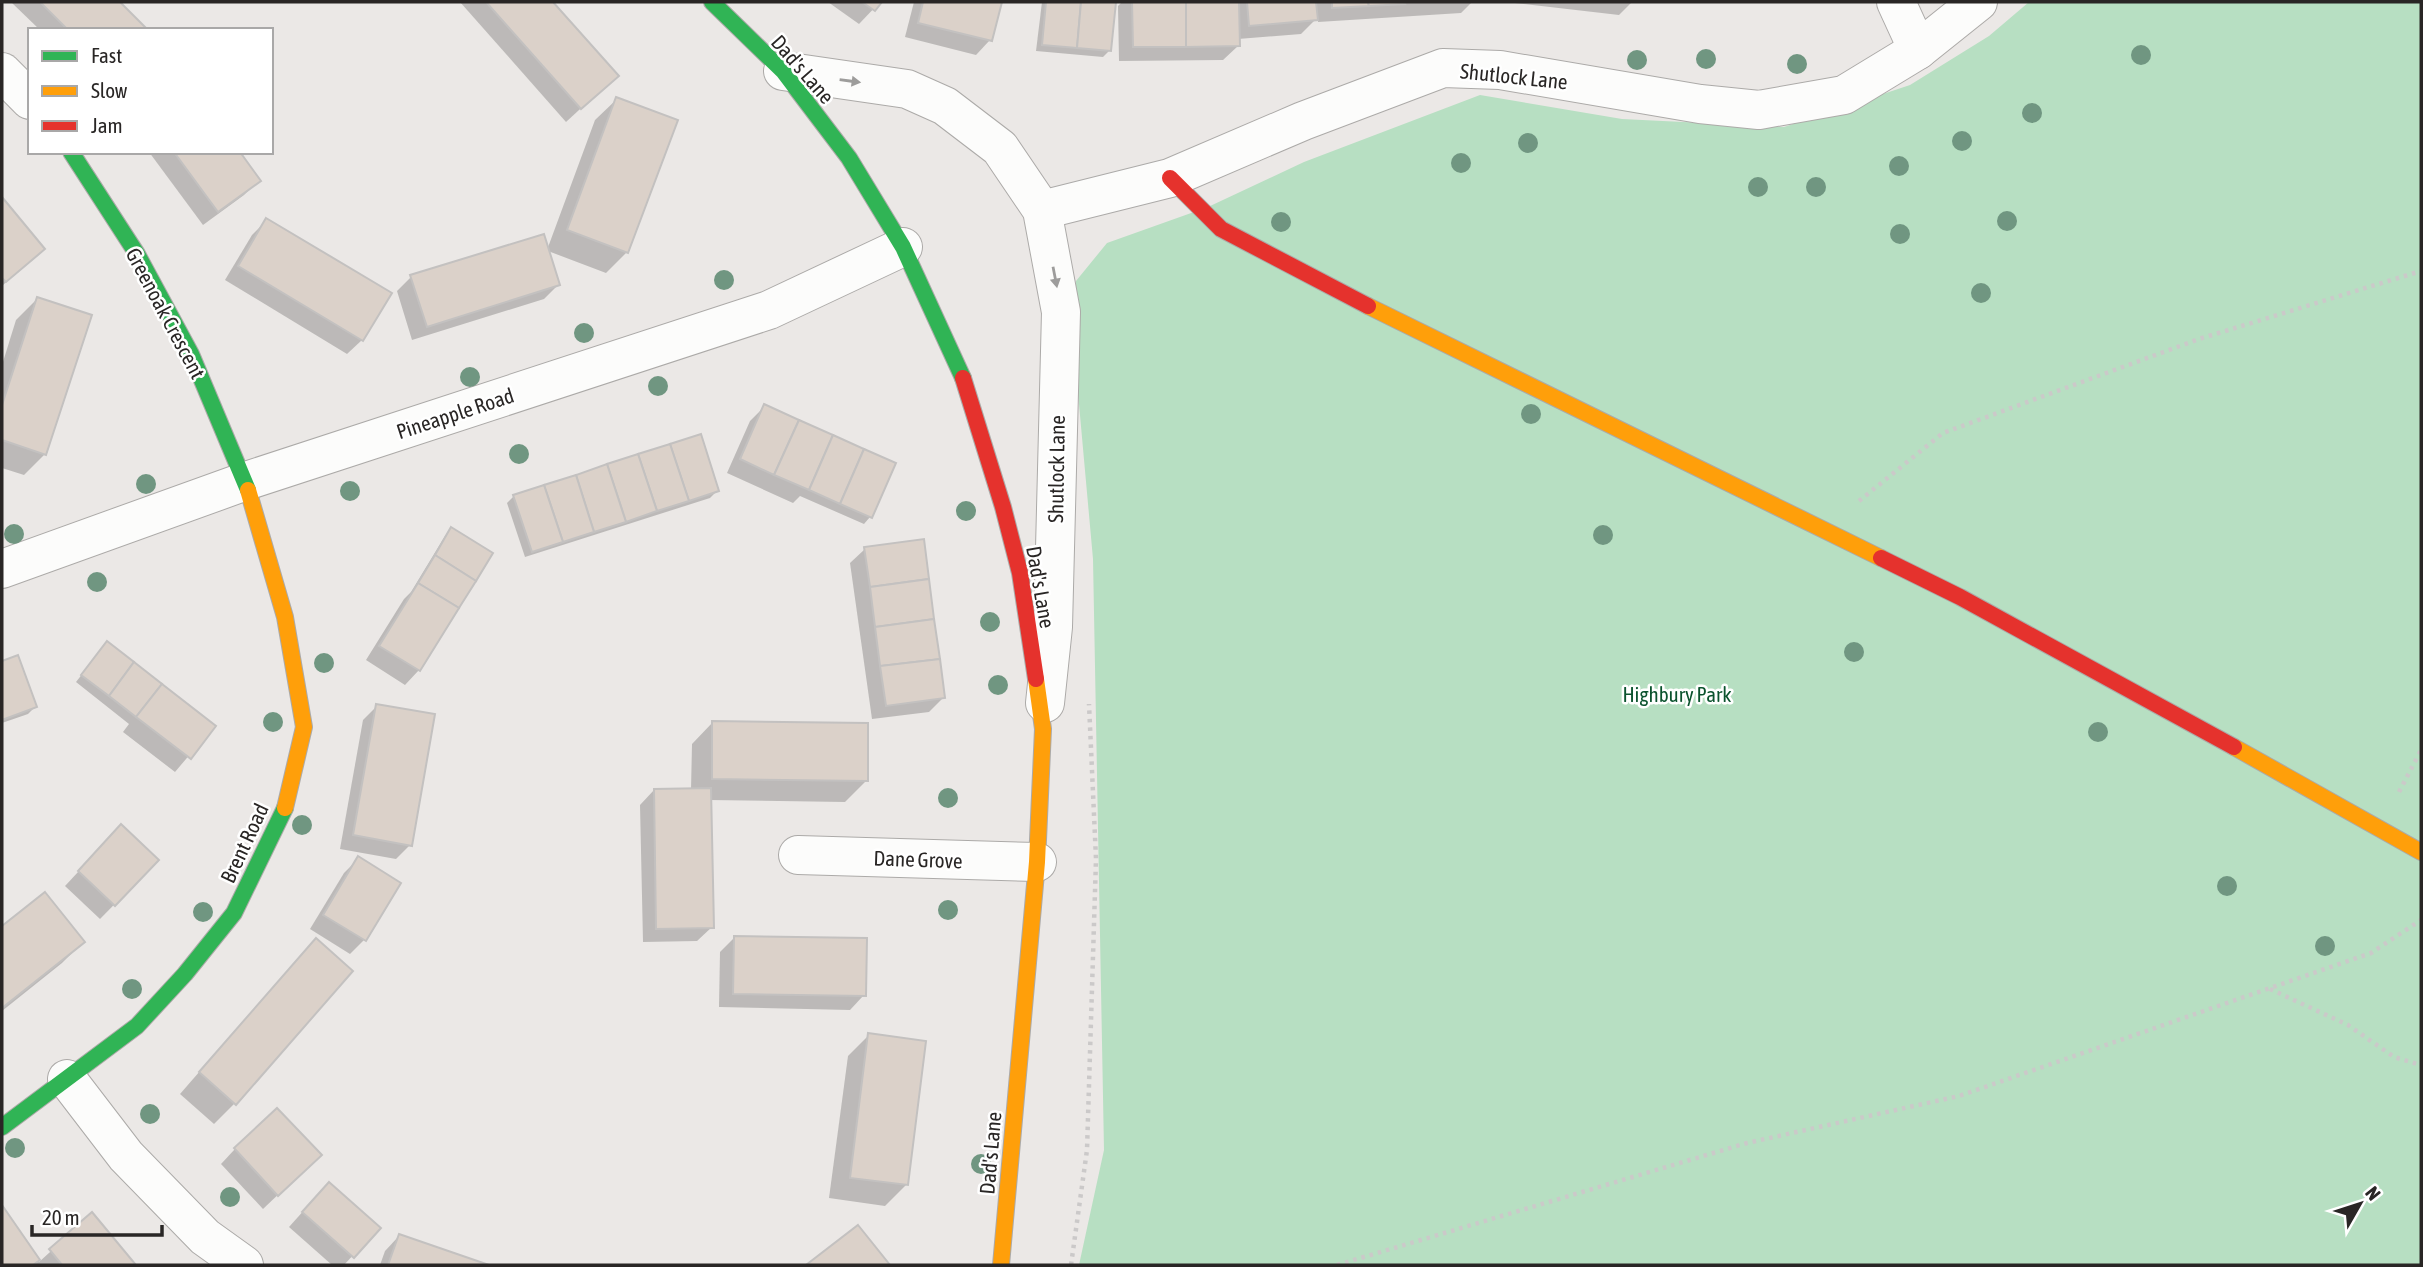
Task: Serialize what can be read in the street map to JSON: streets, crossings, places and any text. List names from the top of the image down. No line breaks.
{"streets":{"street":["Dad's Lane","Shutlock Lane","Greenoak Crescent","Pineapple Road","Brent Road","Dane Grove"]},"crossings":[["Dad's Lane","Shutlock Lane"],["Dad's Lane","Pineapple Road"],["Dad's Lane","Dane Grove"],["Greenoak Crescent","Pineapple Road"],["Greenoak Crescent","Brent Road"],["Pineapple Road","Brent Road"]],"one_way":["Shutlock Lane"],"parks":["Highbury Park"],"legend":["Fast","Slow","Jam"],"scale_bar":"20 m","north":"top right"}
